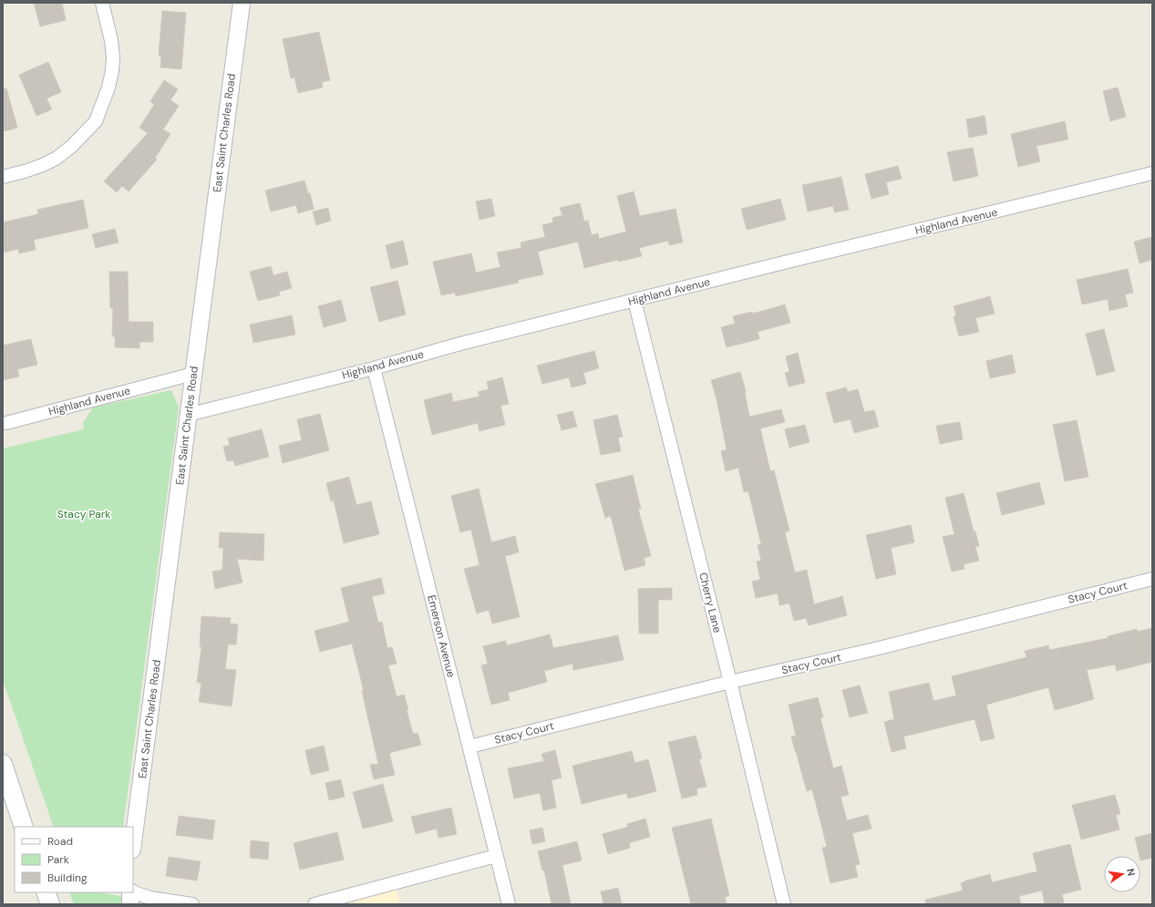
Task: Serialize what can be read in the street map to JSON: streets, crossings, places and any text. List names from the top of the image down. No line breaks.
{"streets":{"street":["East Saint Charles Road","Highland Avenue","Stacy Court","Cherry Lane","Emerson Avenue"]},"crossings":[["East Saint Charles Road","Highland Avenue"],["Highland Avenue","Cherry Lane"],["Highland Avenue","Emerson Avenue"],["Stacy Court","Cherry Lane"],["Stacy Court","Emerson Avenue"]],"parks":["Stacy Park"],"legend":["Road","Park","Building"],"north":"right"}
